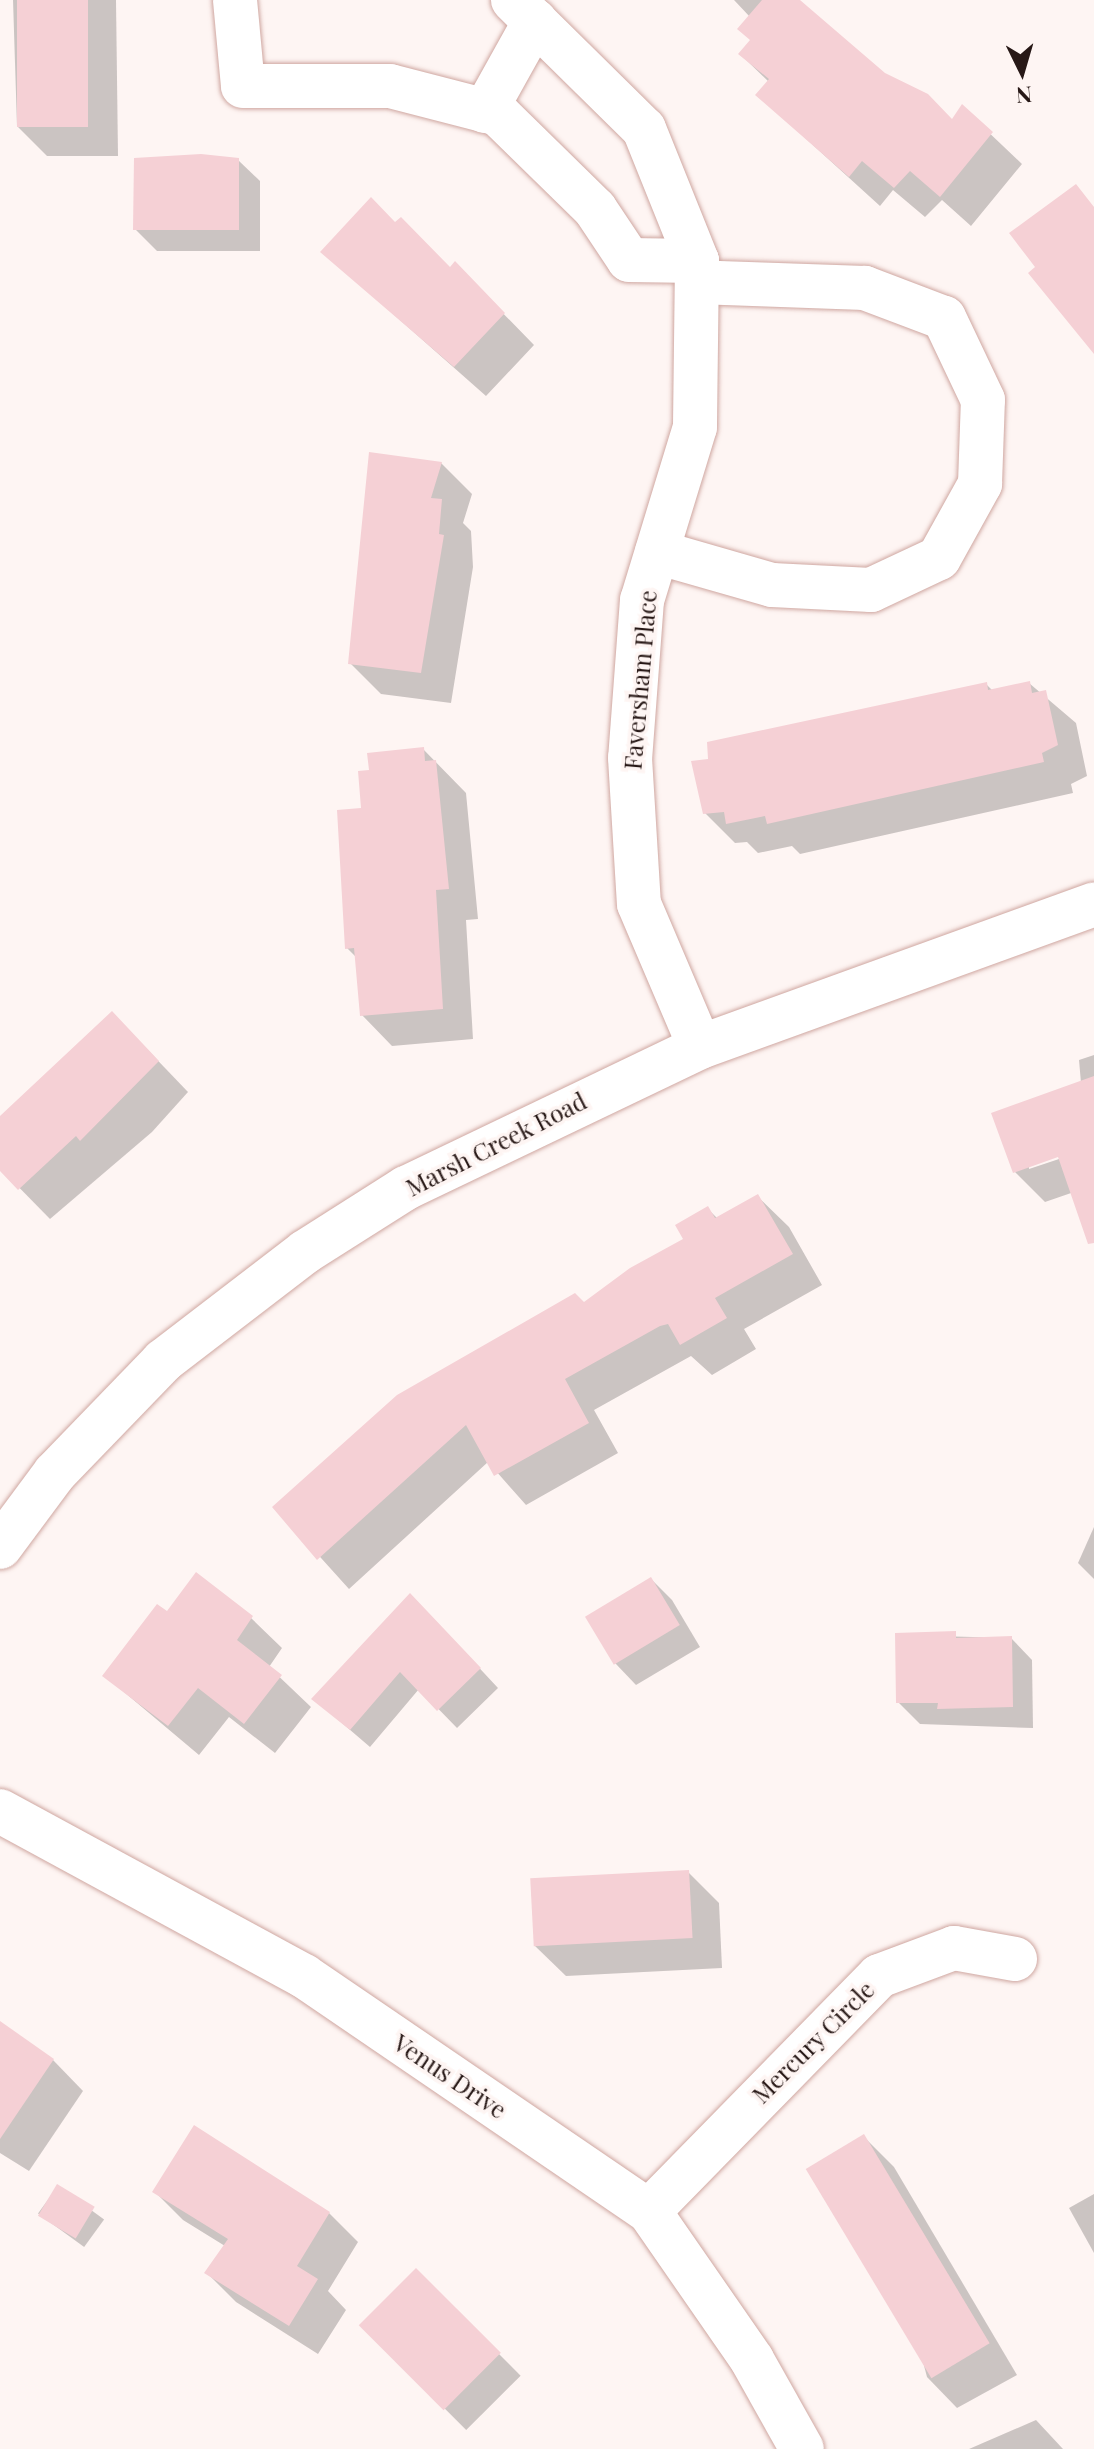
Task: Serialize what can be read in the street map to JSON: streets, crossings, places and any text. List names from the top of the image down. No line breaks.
{"streets":{"street":["Faversham Place","Marsh Creek Road","Mercury Circle","Venus Drive"]},"crossings":[["Faversham Place","Marsh Creek Road"],["Mercury Circle","Venus Drive"]],"north":"bottom"}
